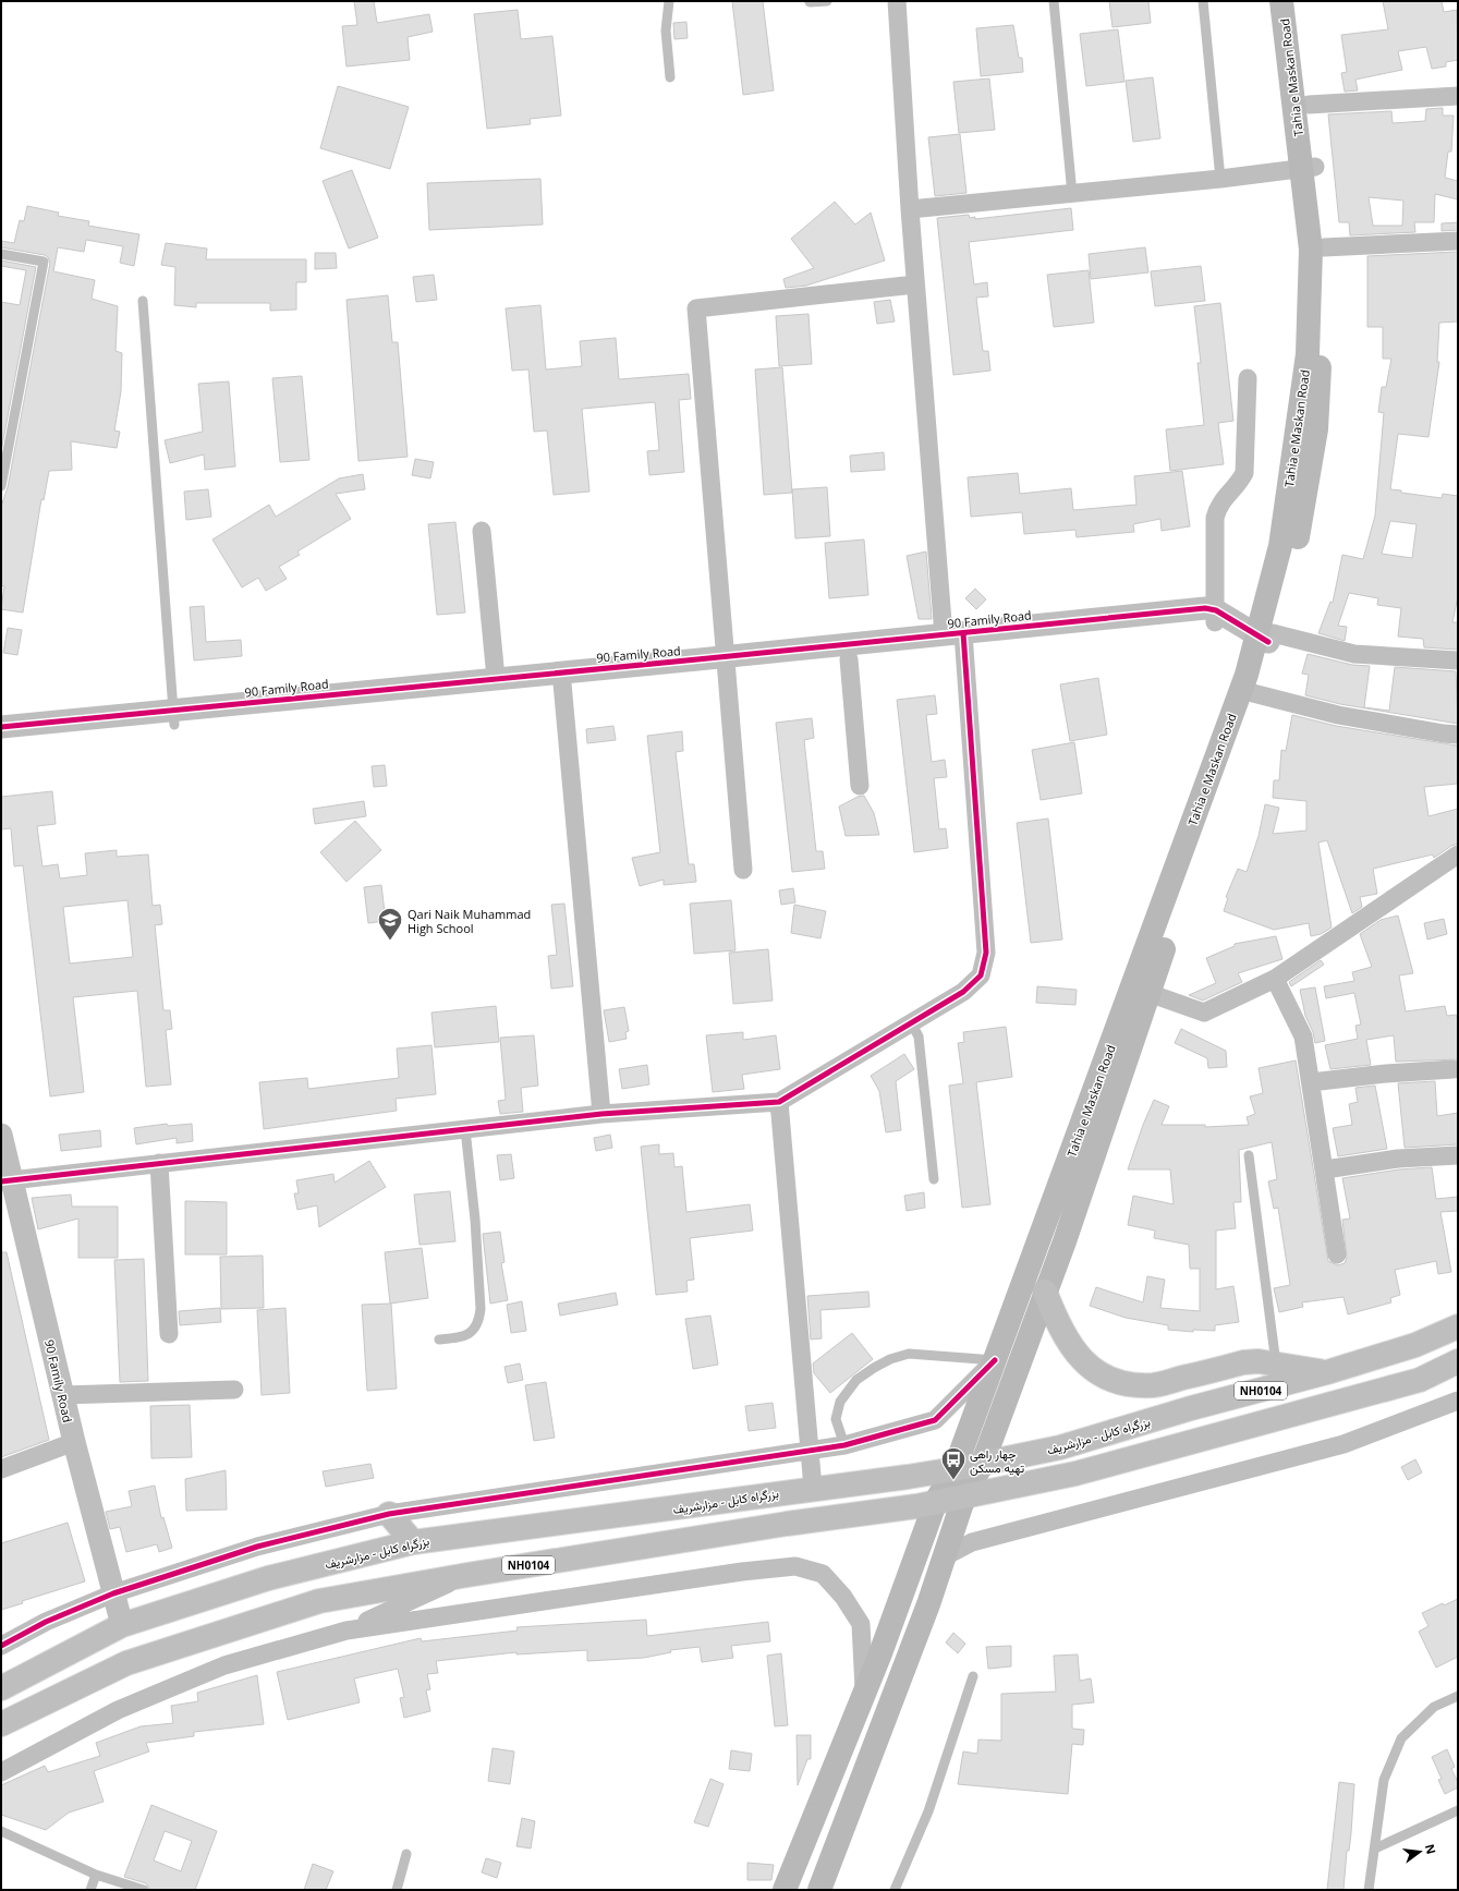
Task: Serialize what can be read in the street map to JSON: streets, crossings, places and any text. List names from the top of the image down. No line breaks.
{"streets":{"highway":["NH0104","بزرگراه کابل - مزارشریف"],"main road":["Tahia e Maskan Road"],"street":["90 Family Road"]},"crossings":[["Tahia e Maskan Road","90 Family Road"],["Tahia e Maskan Road","NH0104"],["Tahia e Maskan Road","بزرگراه کابل - مزارشریف"],["90 Family Road","بزرگراه کابل - مزارشریف"]],"places":{"school or university":["Qari Naik Muhammad High School"],"bus stop":["چهار راهی تهیه مسکن"]},"north":"right"}
